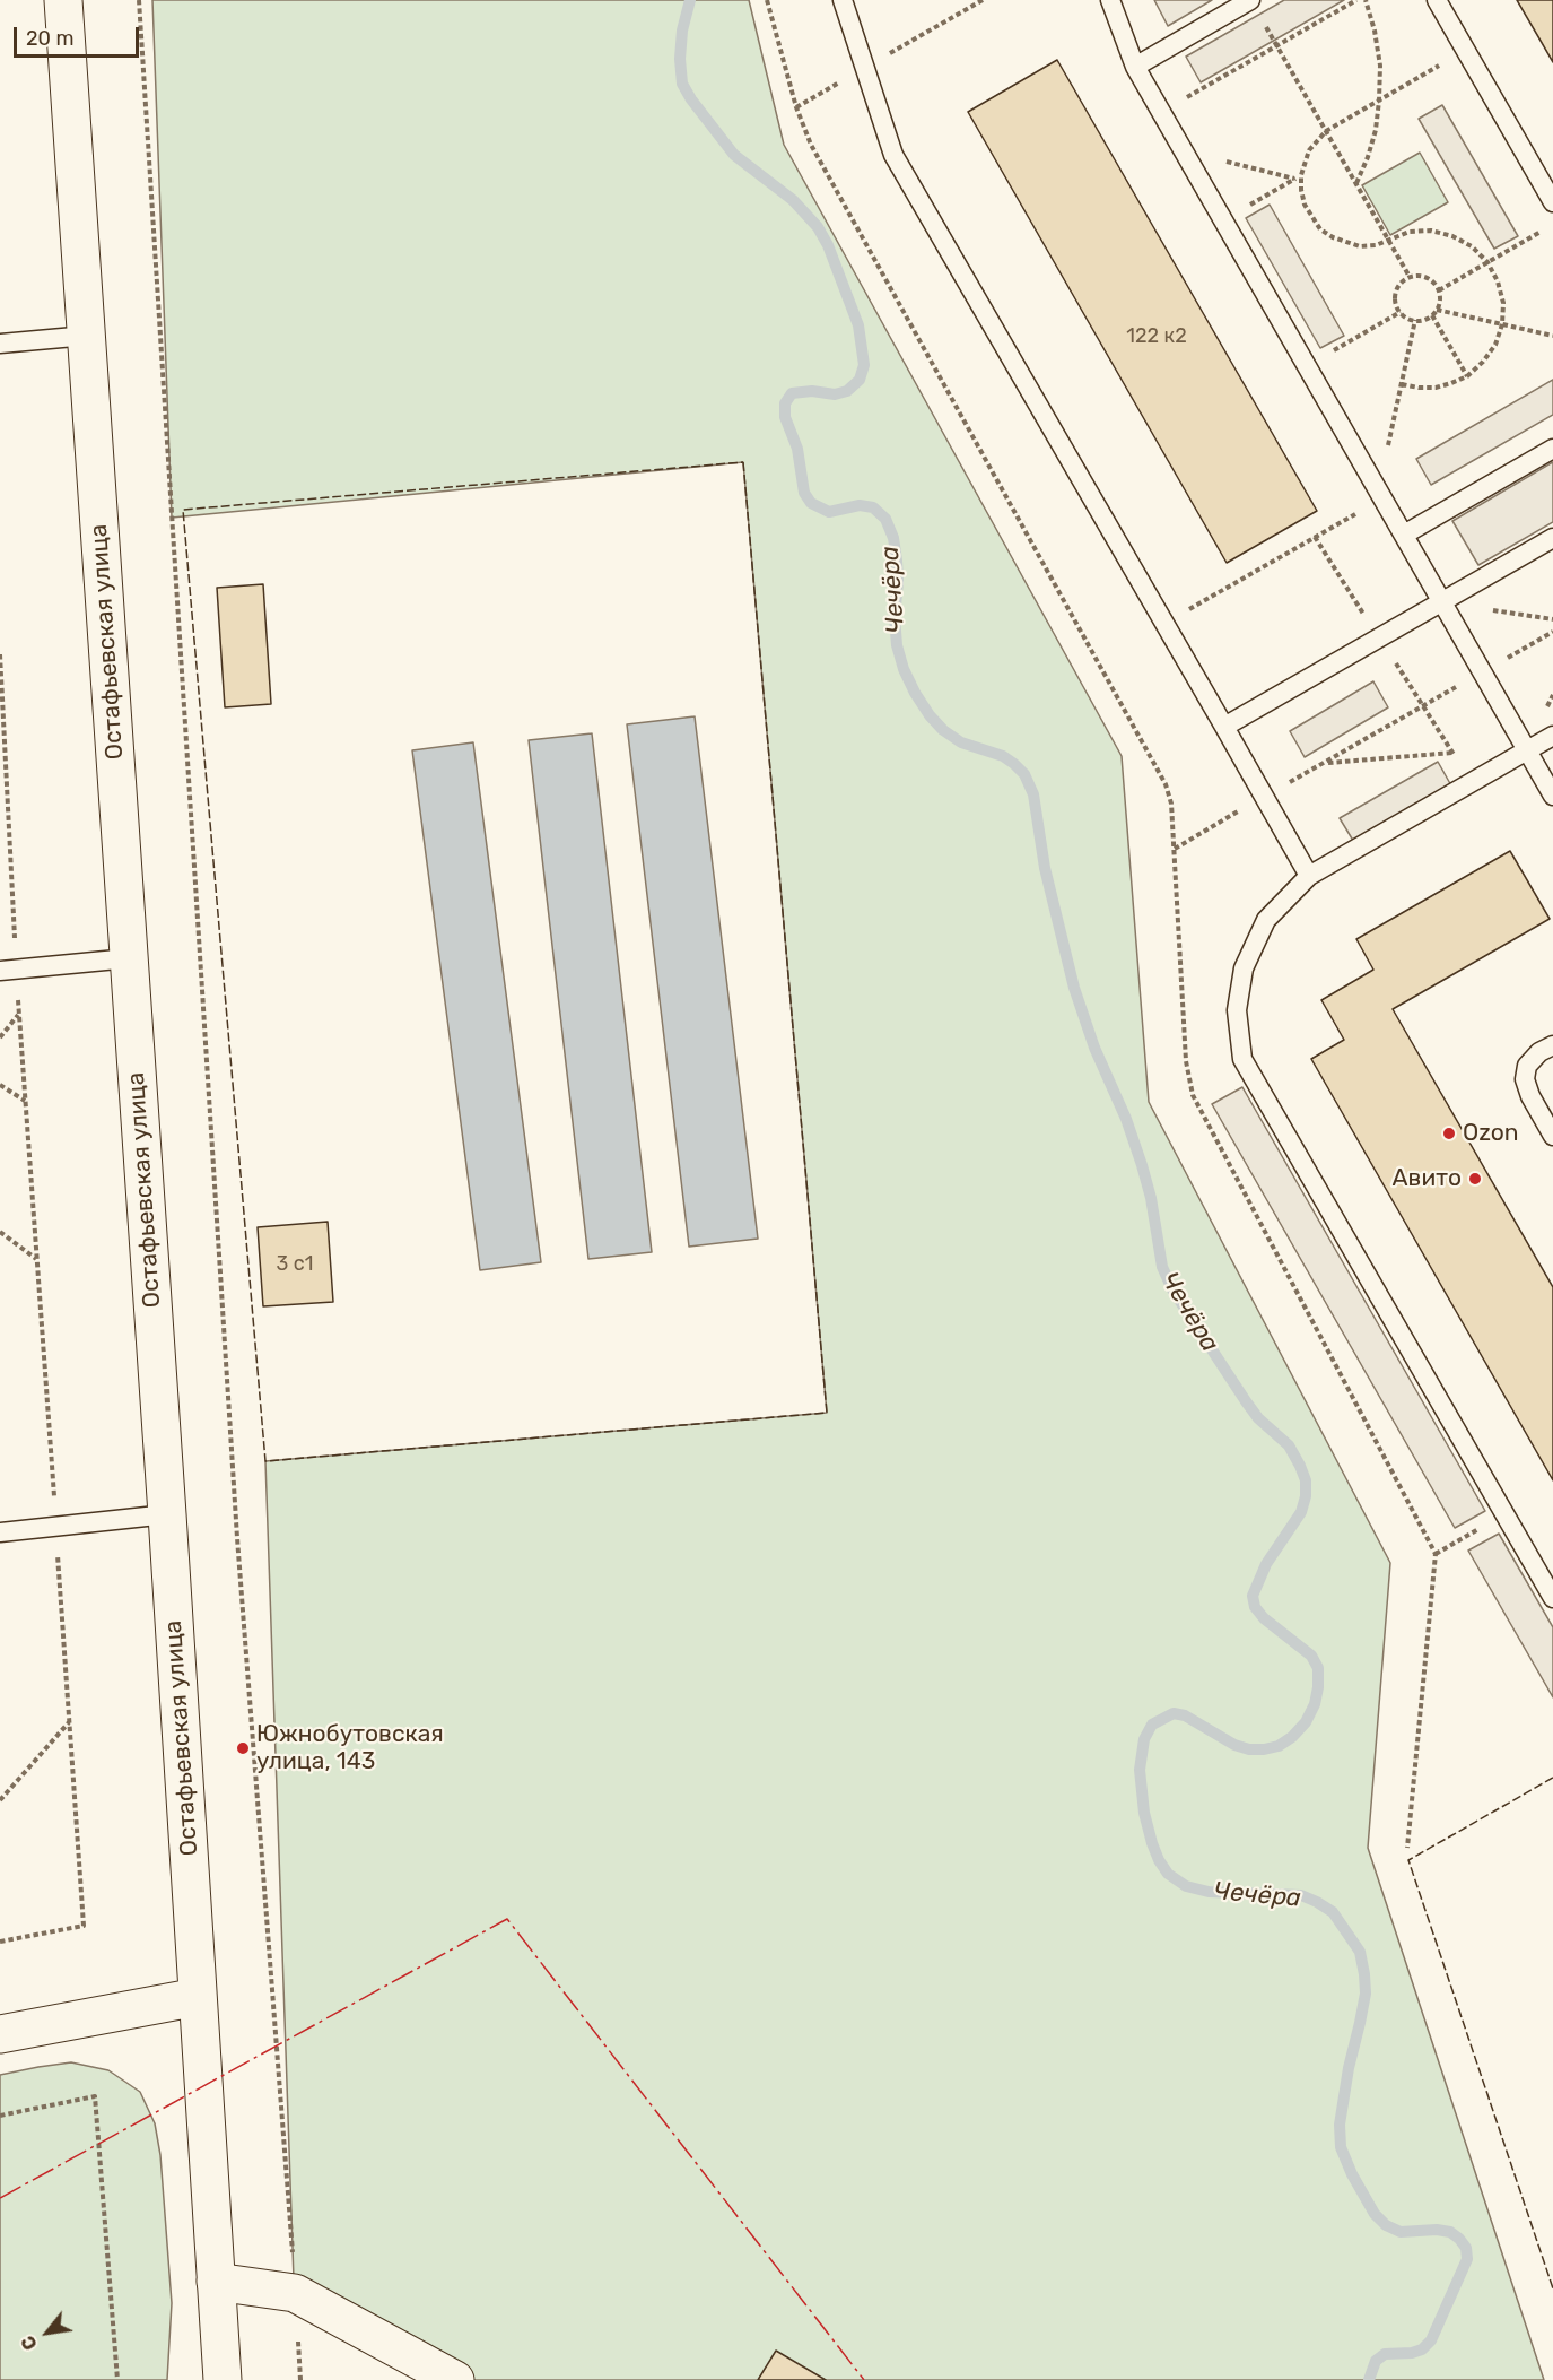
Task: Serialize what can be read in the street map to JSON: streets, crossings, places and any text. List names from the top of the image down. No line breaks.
{"streets":{"street":["Остафьевская улица"]},"water":["Чечёра"],"places":["Ozon","Авито","Южнобутовская улица, 143"],"house_numbers":["122 к2","3 с1"],"scale_bar":"20 m","north":"bottom left"}
